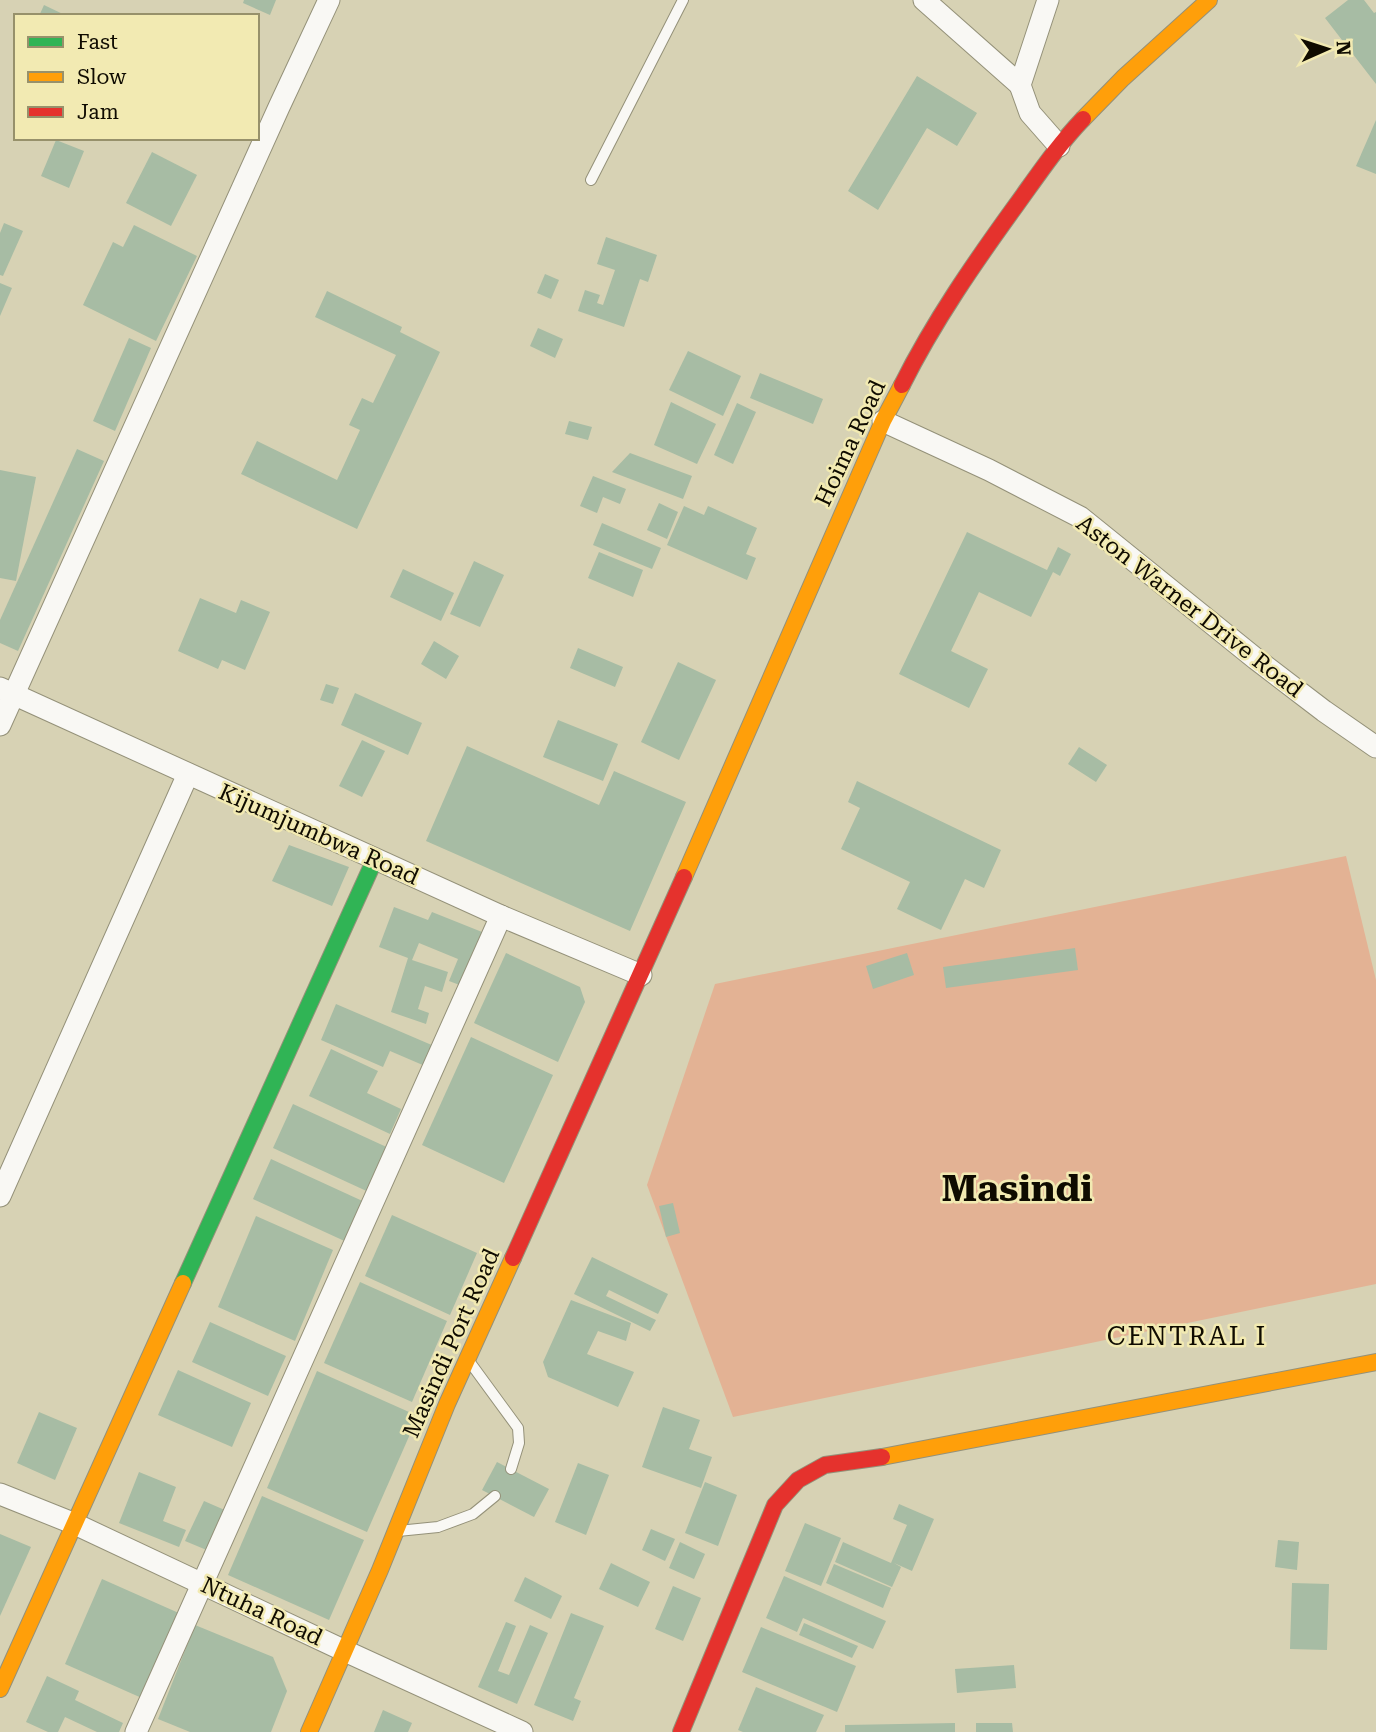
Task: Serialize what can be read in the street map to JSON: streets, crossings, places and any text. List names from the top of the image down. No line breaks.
{"streets":{"main road":["Hoima Road","Masindi Port Road"],"street":["Aston Warner Drive Road","Kijumjumbwa Road","Ntuha Road"]},"crossings":[["Hoima Road","Aston Warner Drive Road"],["Hoima Road","Kijumjumbwa Road"],["Hoima Road","Masindi Port Road"],["Kijumjumbwa Road","Masindi Port Road"],["Masindi Port Road","Ntuha Road"]],"districts":["Masindi","CENTRAL I"],"legend":["Fast","Slow","Jam"],"north":"right"}
